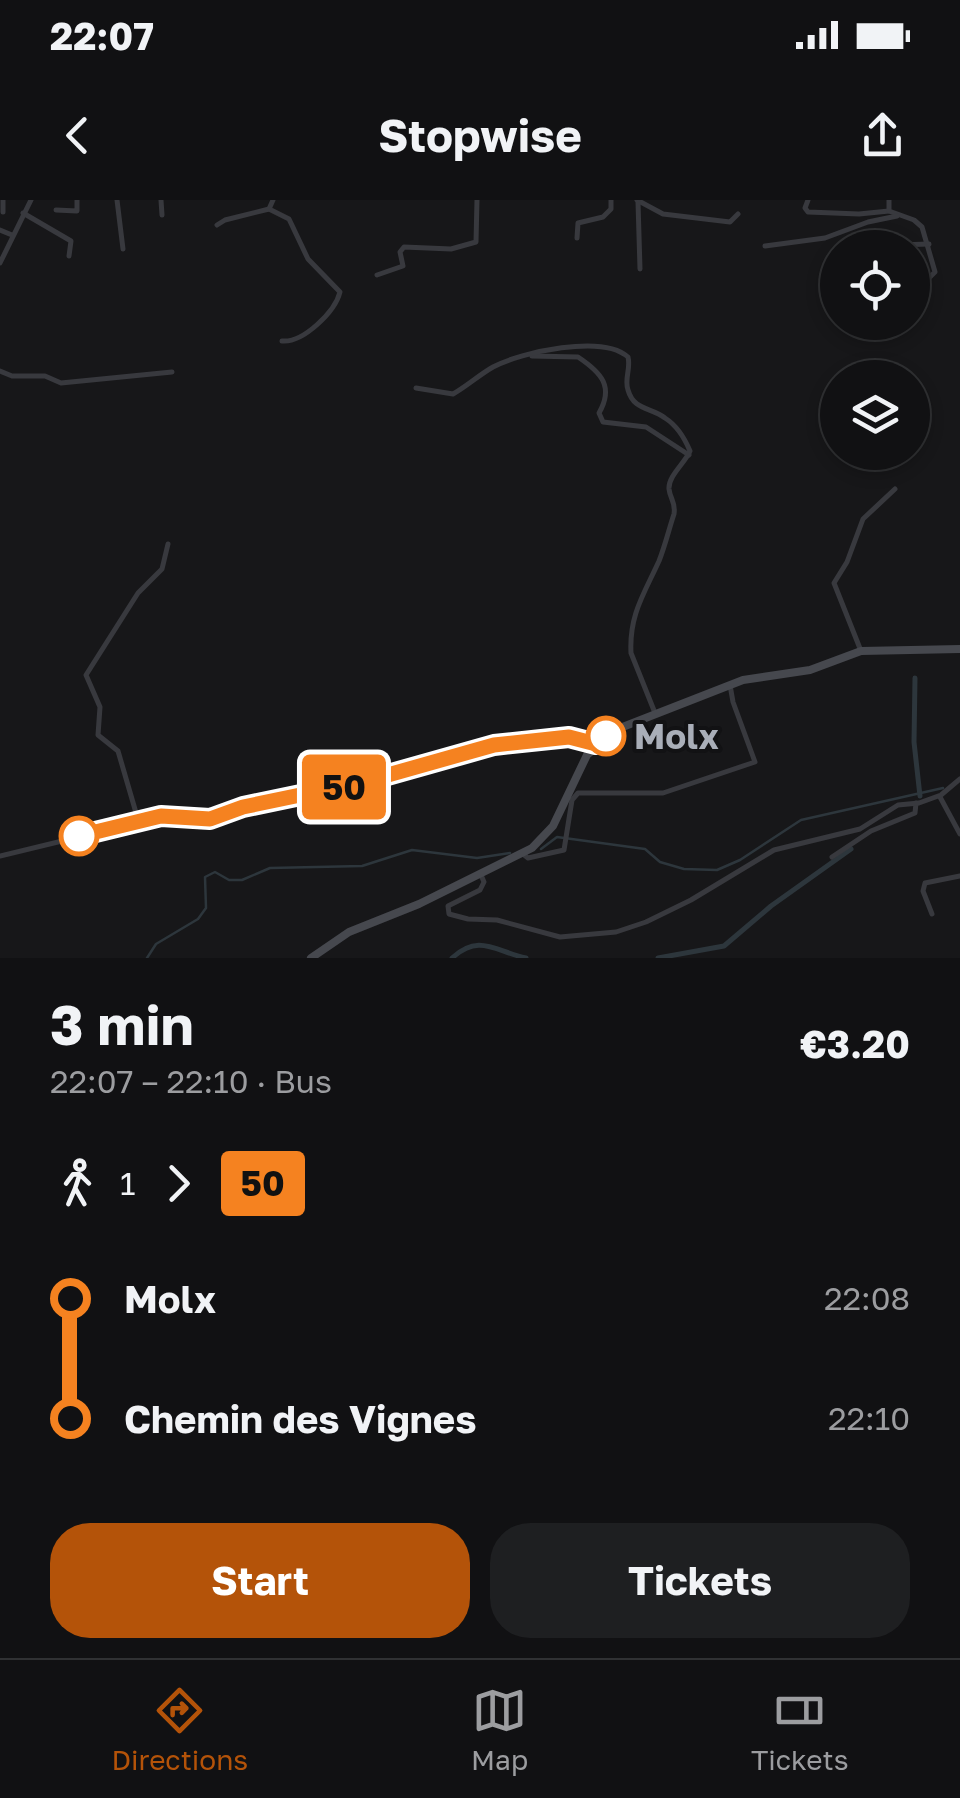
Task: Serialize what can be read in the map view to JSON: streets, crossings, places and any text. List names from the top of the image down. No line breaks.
{"places":["Molx"],"lines":["bus line 50"],"page":{"status":"22:07","header":"Stopwise","on_map":"50","heading":["3 min","22:07 – 22:10 · Bus","€3.20"],"legs":["1","50"],"list":[{"name":"Molx","value":"22:08"},{"name":"Chemin des Vignes","value":"22:10"}],"buttons":["Start","Tickets"],"tabs":["Directions","Map","Tickets"]}}
